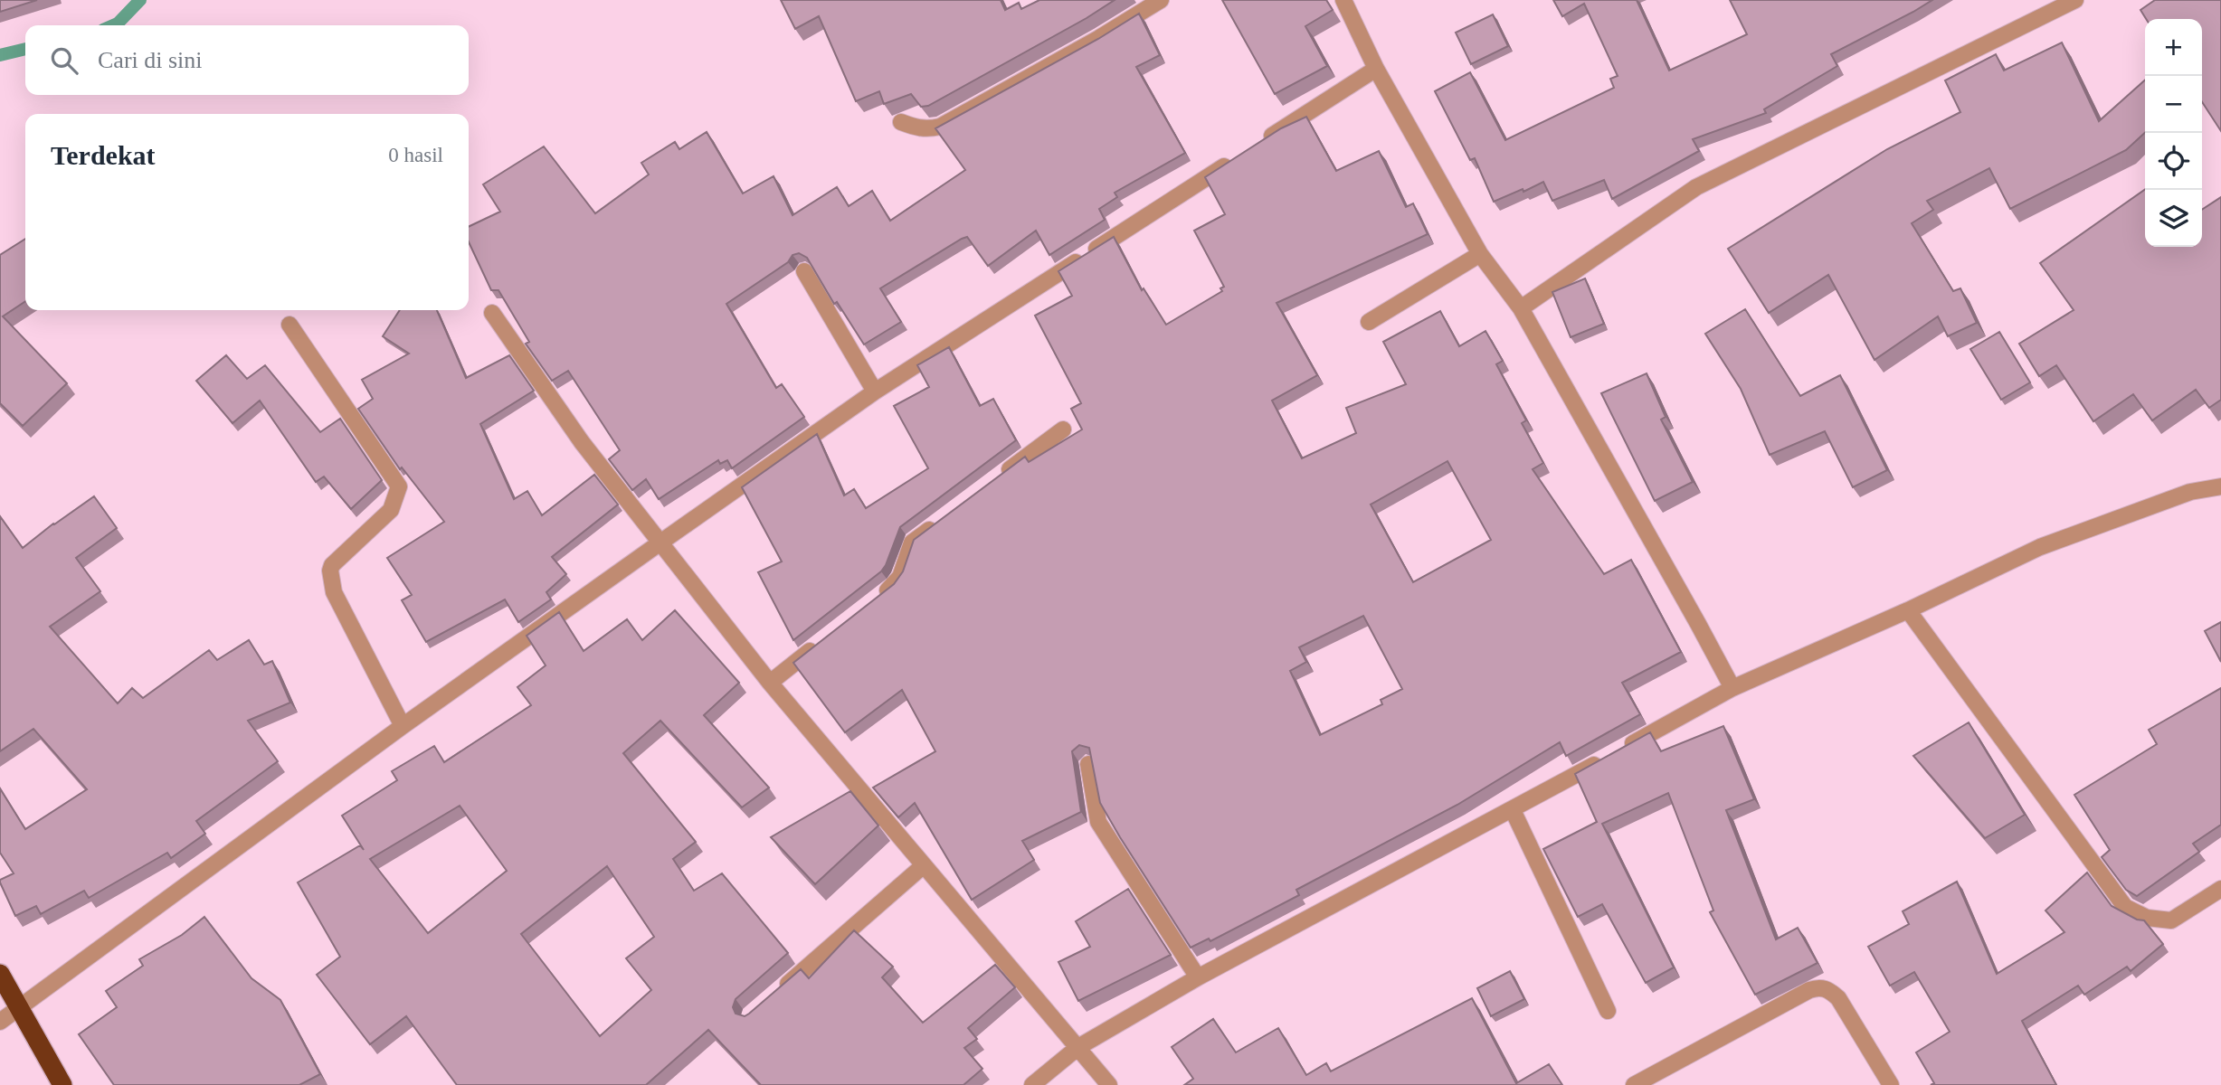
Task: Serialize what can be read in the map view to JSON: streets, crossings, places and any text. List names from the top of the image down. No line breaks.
{"page":{"map_buttons":["+","−"],"search":"Cari di sini","heading":["Terdekat","0 hasil"]}}
